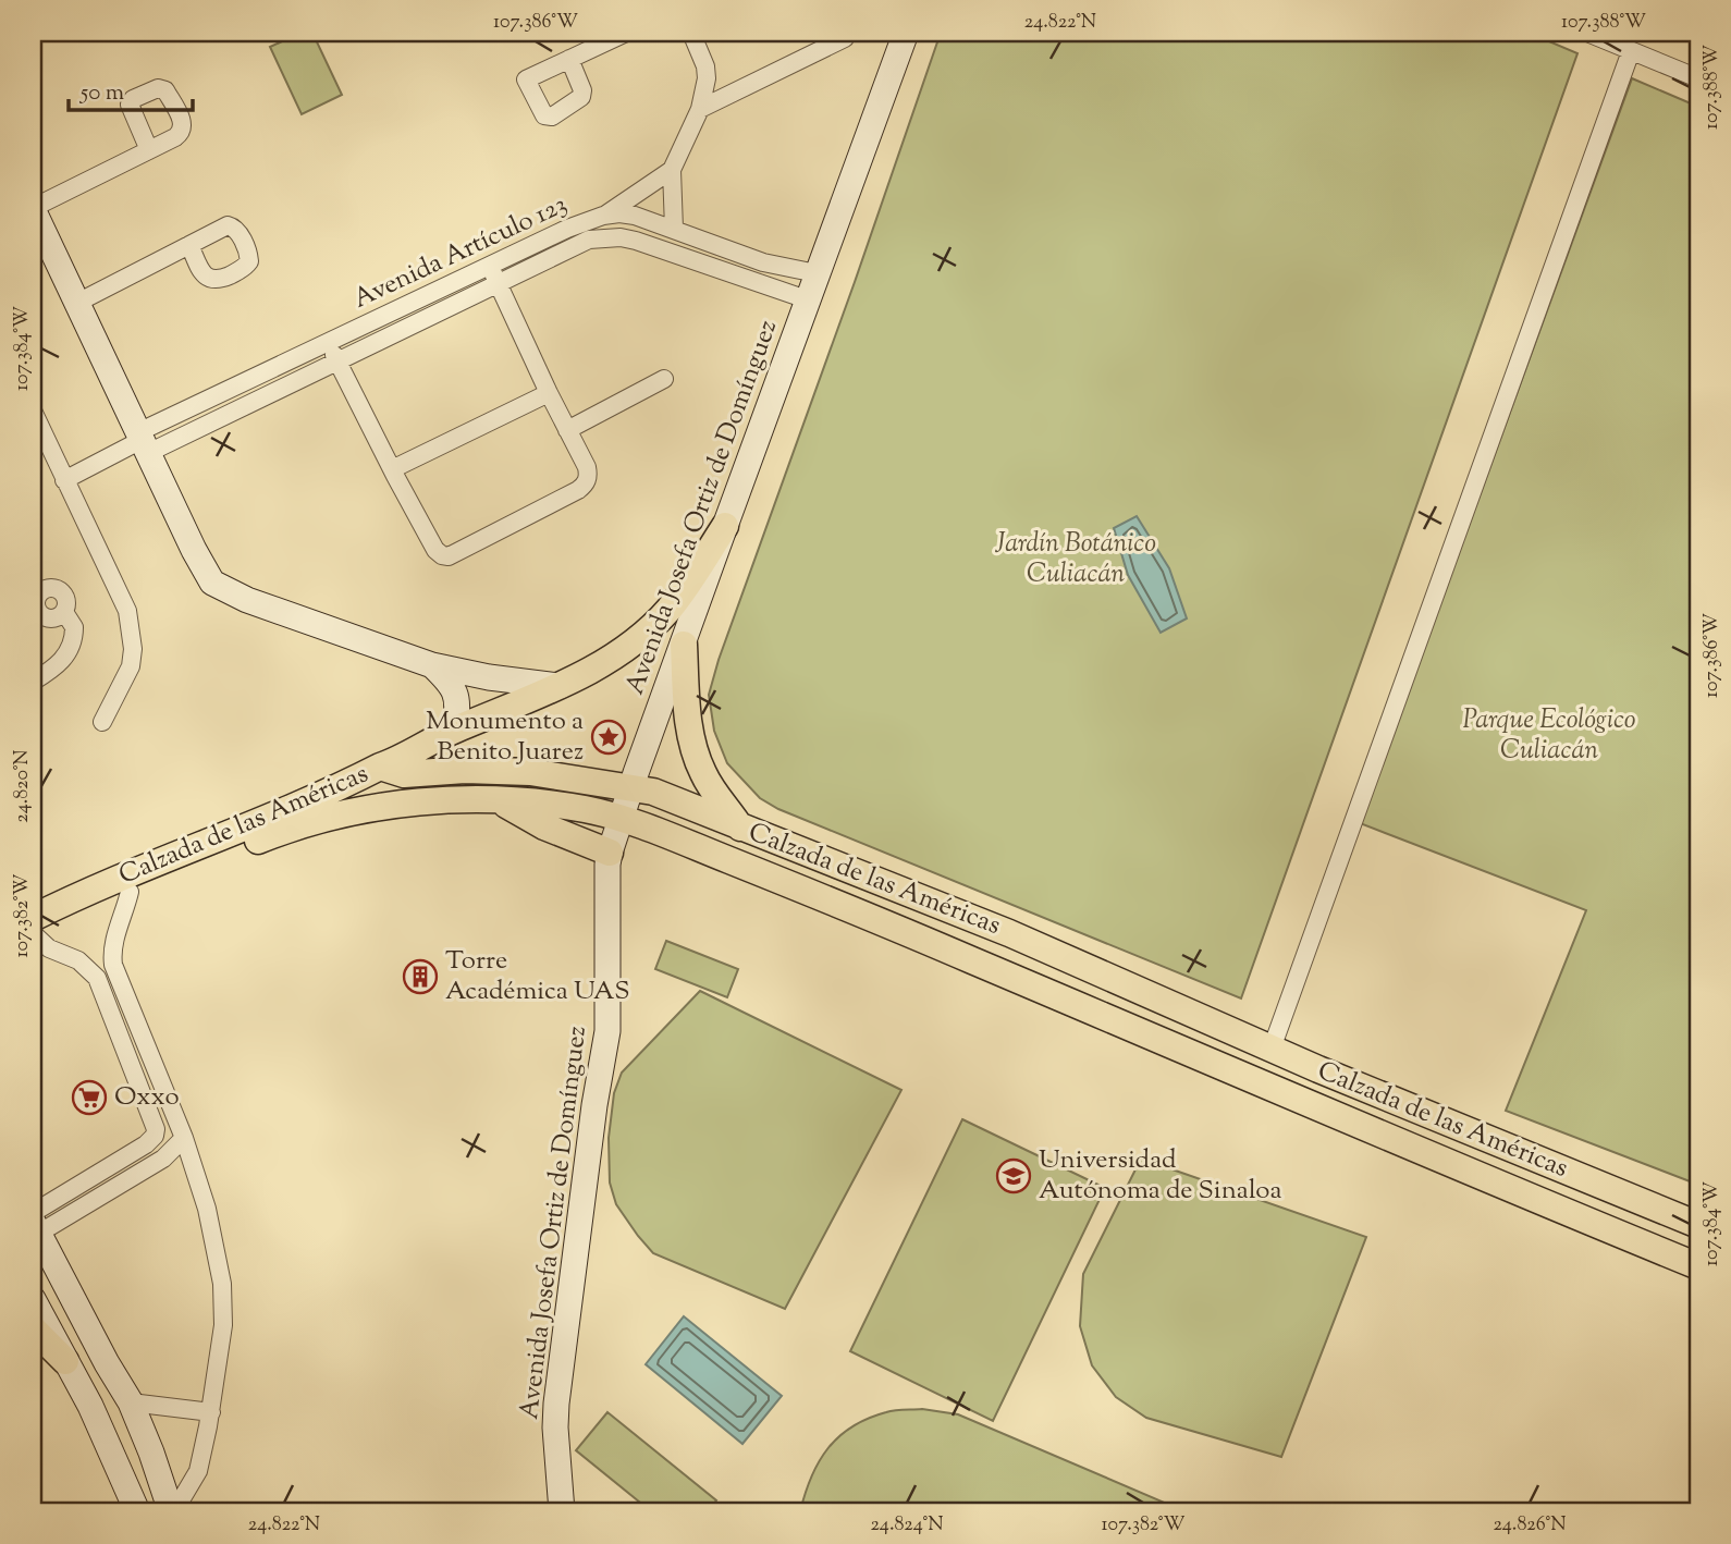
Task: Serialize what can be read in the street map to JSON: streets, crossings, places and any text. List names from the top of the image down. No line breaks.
{"streets":{"main road":["Calzada de las Américas"],"street":["Avenida Artículo 123","Avenida Josefa Ortiz de Domínguez"]},"crossings":[["Avenida Artículo 123","Avenida Josefa Ortiz de Domínguez"],["Avenida Josefa Ortiz de Domínguez","Calzada de las Américas"]],"parks":["Jardín Botánico Culiacán","Parque Ecológico Culiacán"],"places":{"place":["Monumento a Benito Juarez"],"building":["Torre Académica UAS"],"supermarket":["Oxxo"],"school or university":["Universidad Autónoma de Sinaloa"]},"scale_bar":"50 m","coordinates":["107.386°W","24.822°N","107.388°W","107.384°W","24.820°N","107.382°W","24.824°N","24.826°N"]}
